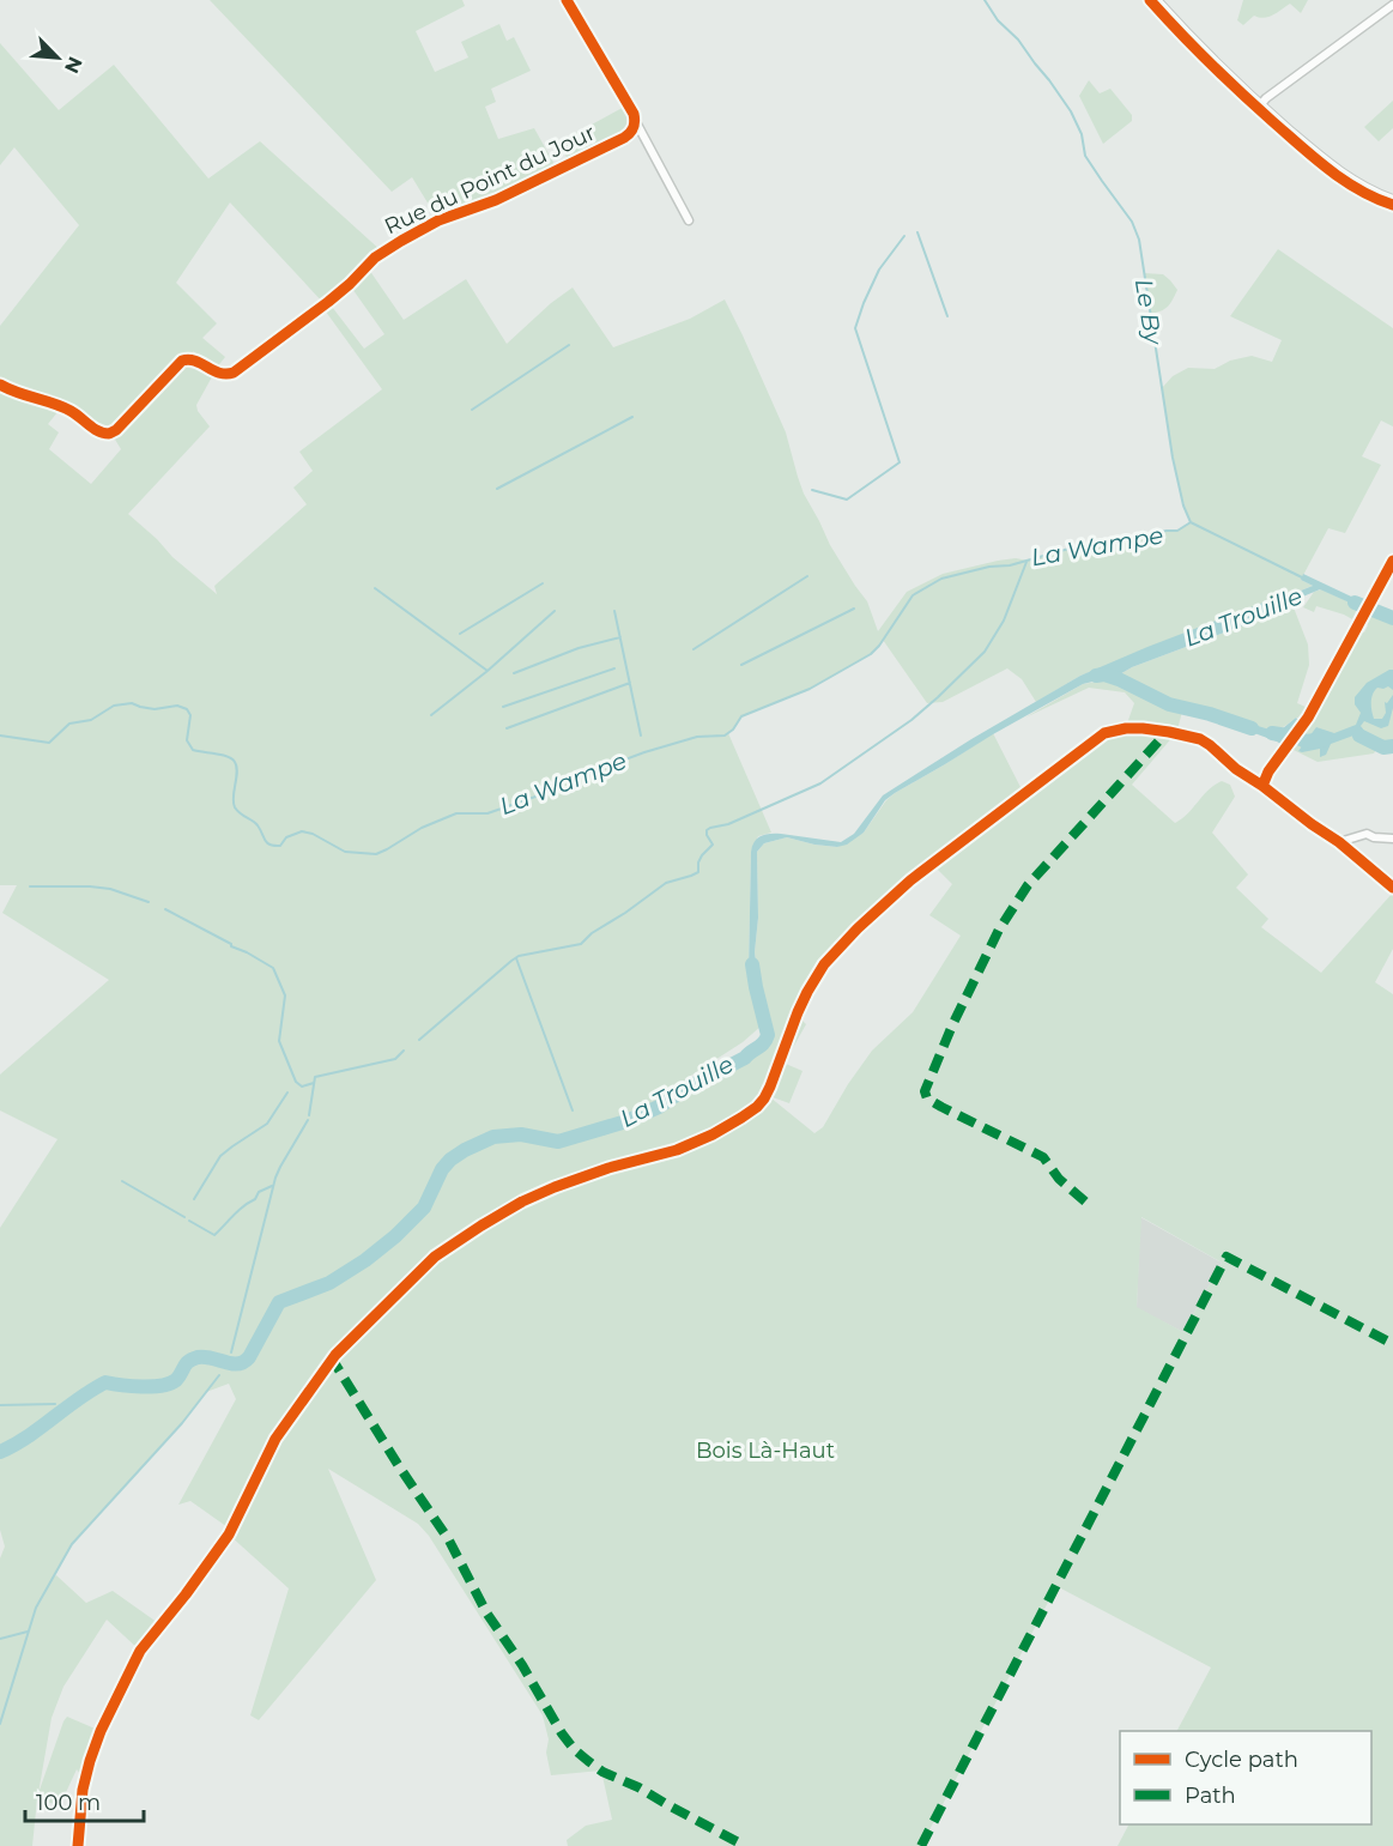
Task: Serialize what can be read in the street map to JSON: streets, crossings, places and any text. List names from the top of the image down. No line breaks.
{"streets":{"street":["Rue du Point du Jour"]},"water":["Le By","La Wampe","La Trouille"],"parks":["Bois Là-Haut"],"legend":["Cycle path","Path"],"scale_bar":"100 m","north":"bottom right"}
